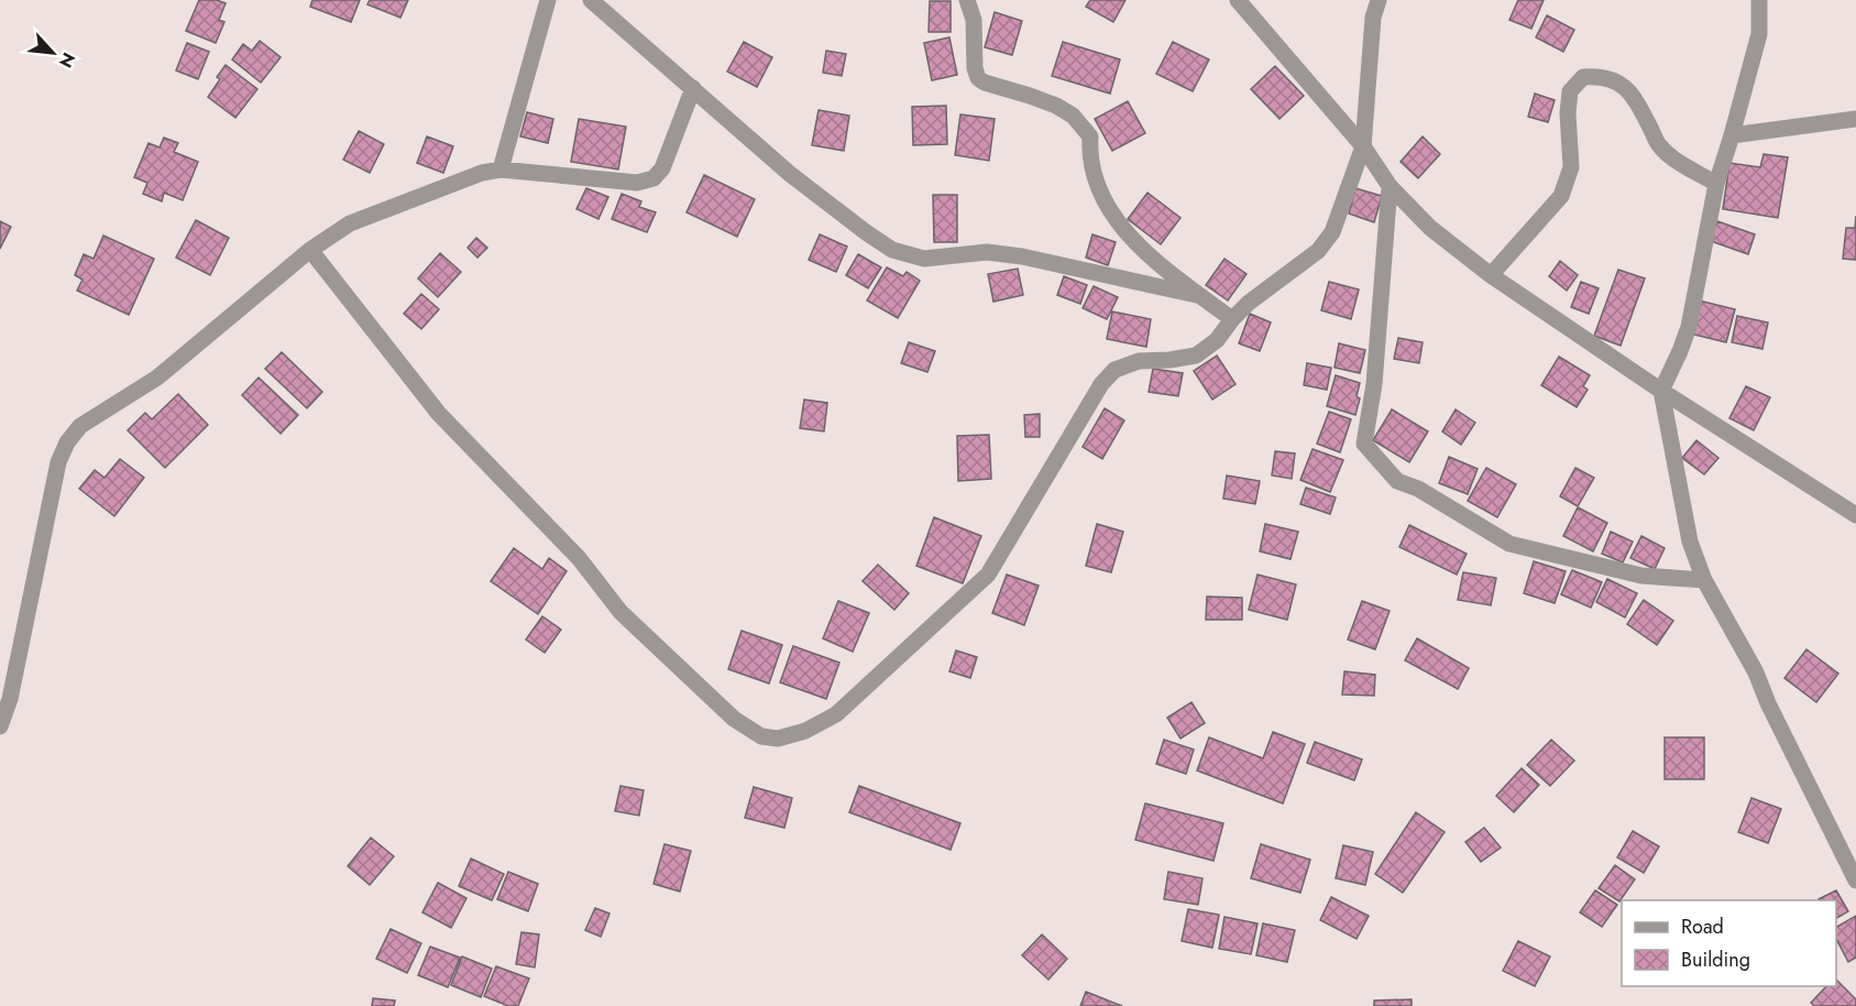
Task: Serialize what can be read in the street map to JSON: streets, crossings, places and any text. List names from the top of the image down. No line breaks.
{"legend":["Road","Building"],"north":"bottom right"}
